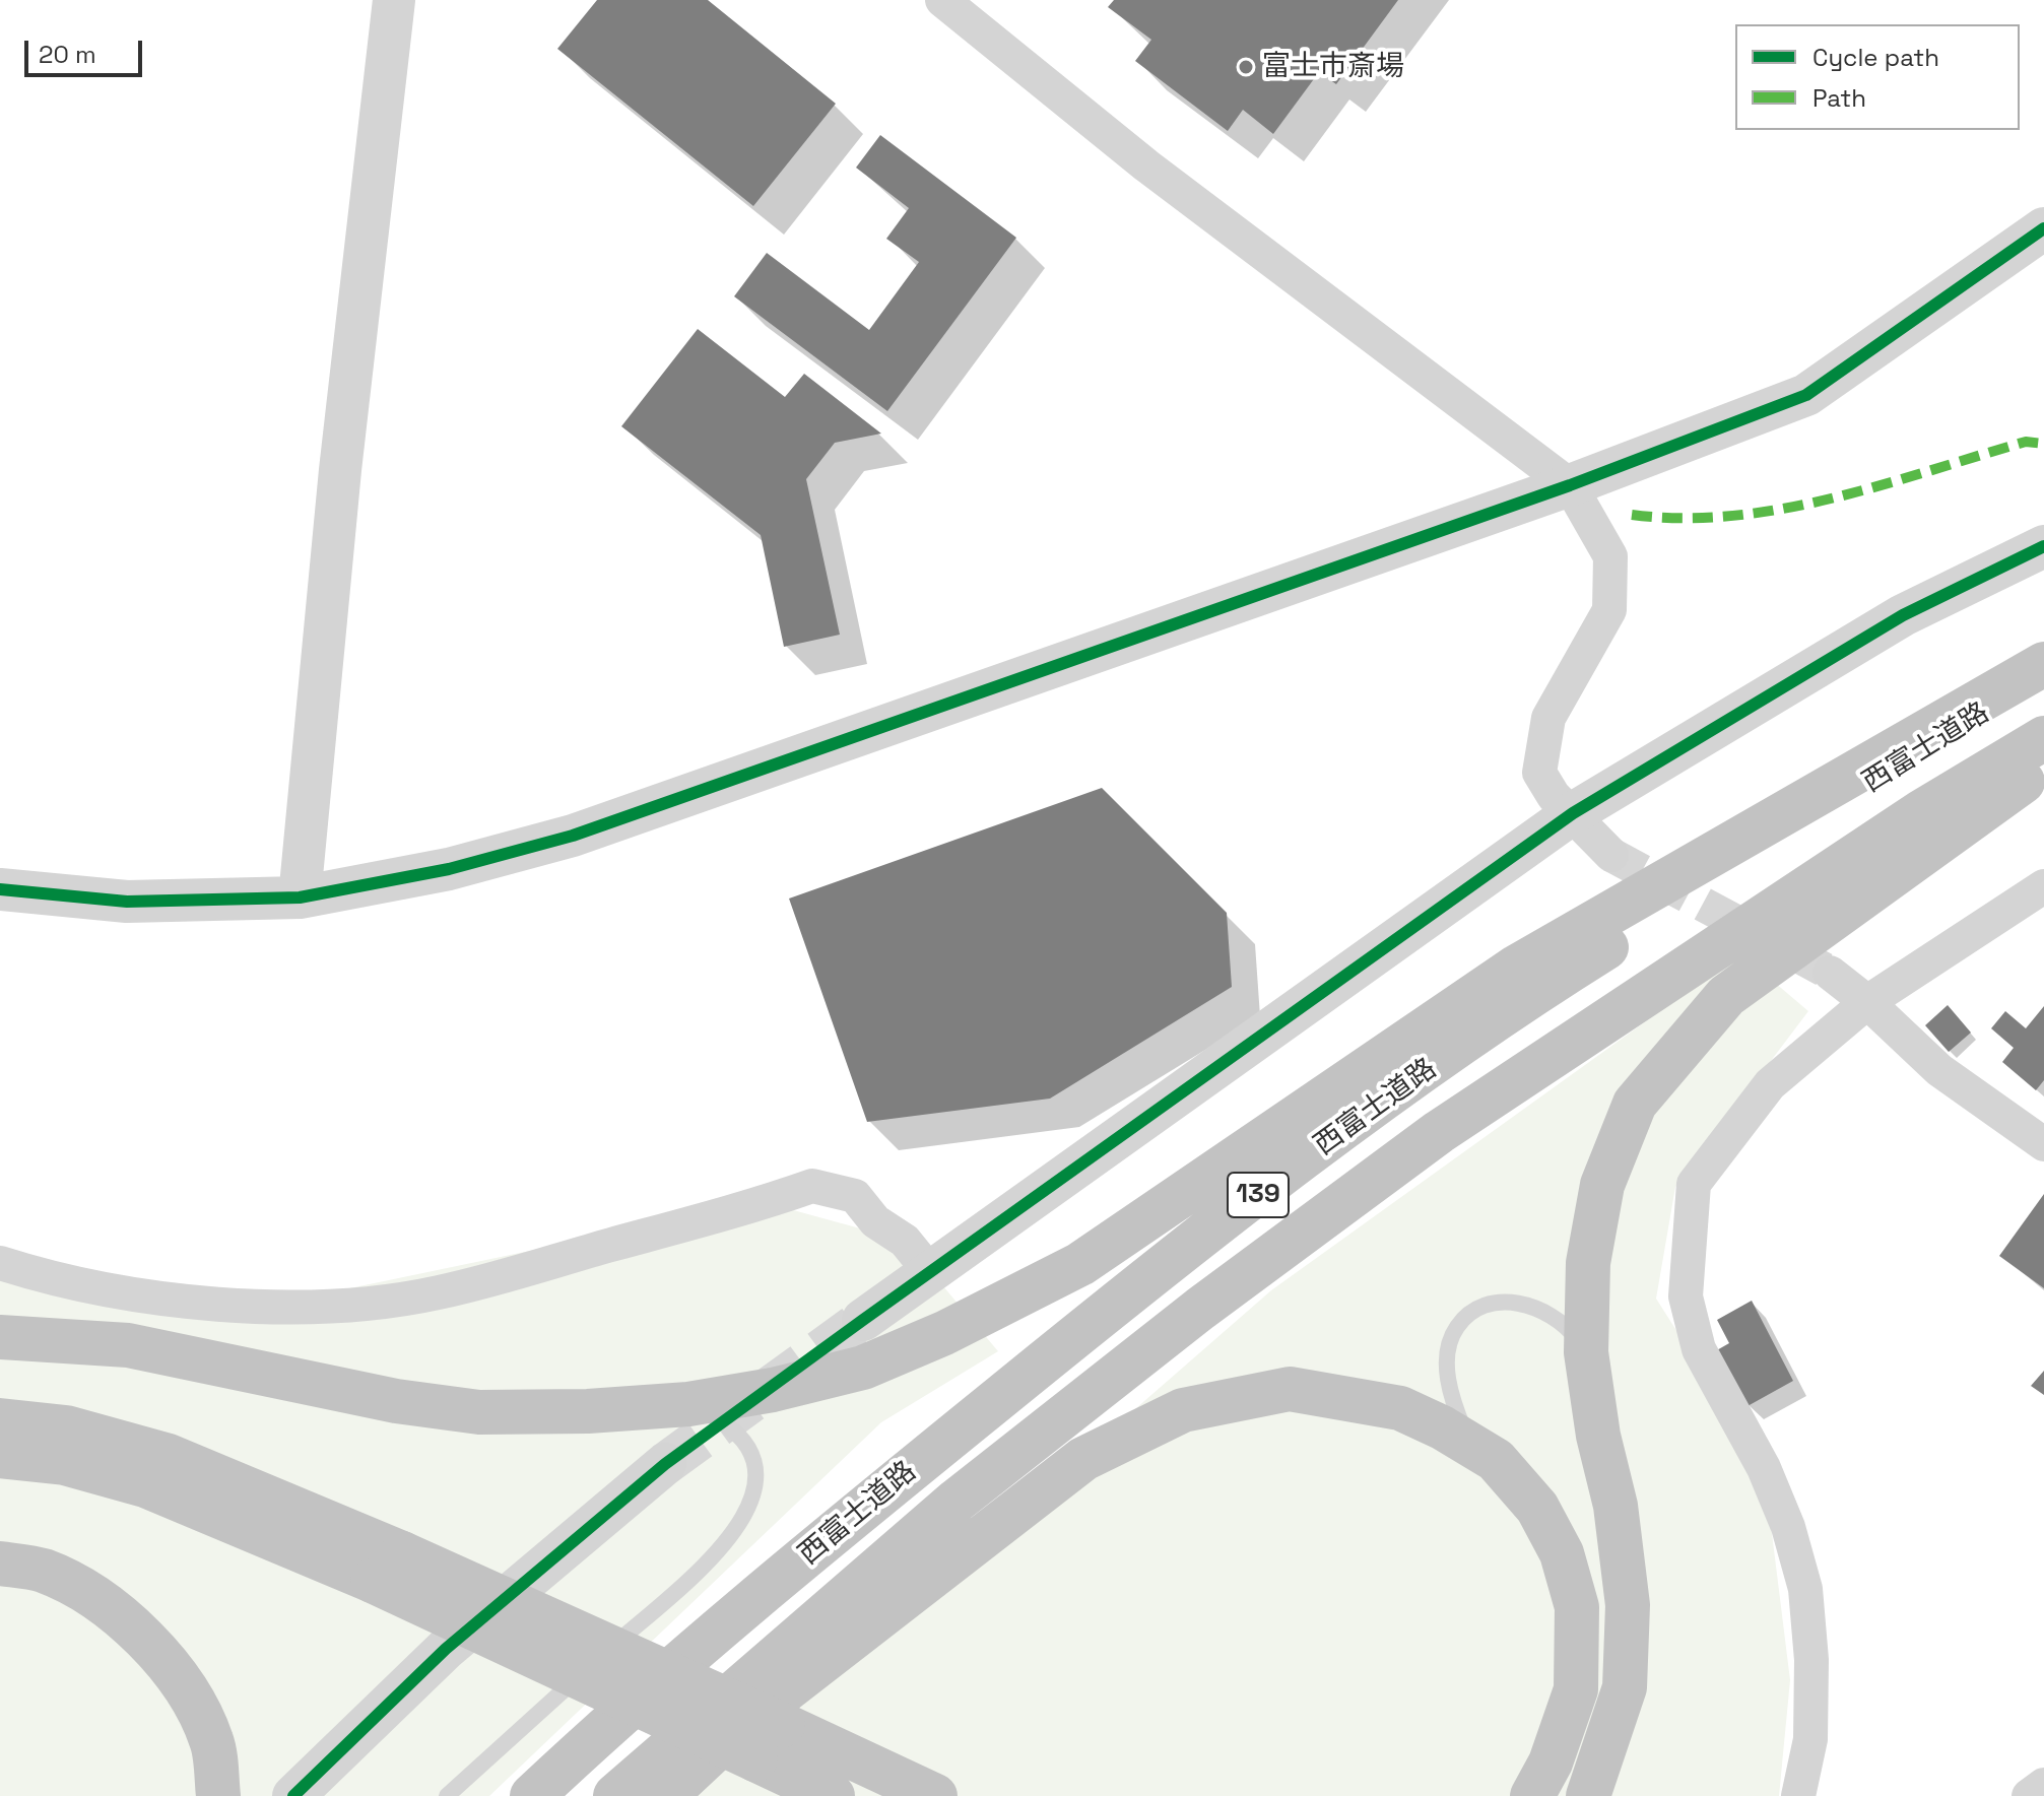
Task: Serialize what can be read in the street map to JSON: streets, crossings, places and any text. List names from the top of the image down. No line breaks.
{"streets":{"highway":["西富士道路","139"]},"places":["富士市斎場"],"legend":["Cycle path","Path"],"scale_bar":"20 m"}
